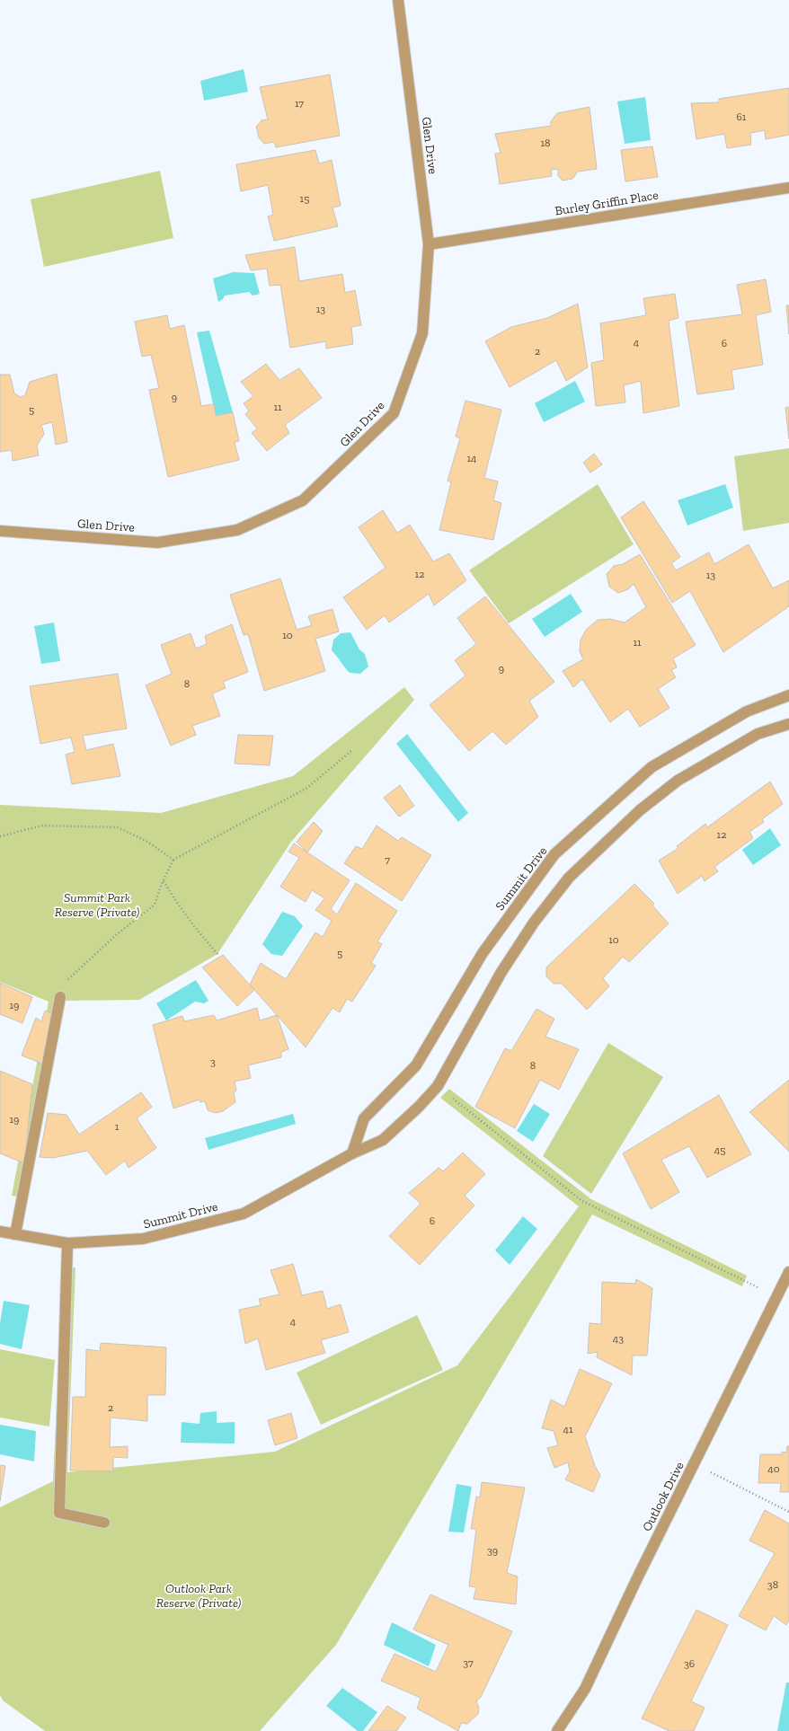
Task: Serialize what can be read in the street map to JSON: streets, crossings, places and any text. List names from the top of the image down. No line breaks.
{"streets":{"street":["Glen Drive","Burley Griffin Place","Summit Drive","Outlook Drive"]},"crossings":[["Glen Drive","Burley Griffin Place"]],"parks":["Summit Park Reserve (Private)","Outlook Park Reserve (Private)"],"house_numbers":["17","61","18","15","13","4","6","2","9","11","5","14","12","13","10","11","9","8","12","7","10","5","19","3","8","19","1","45","6","4","43","2","41","40","39","38","37","36"]}
